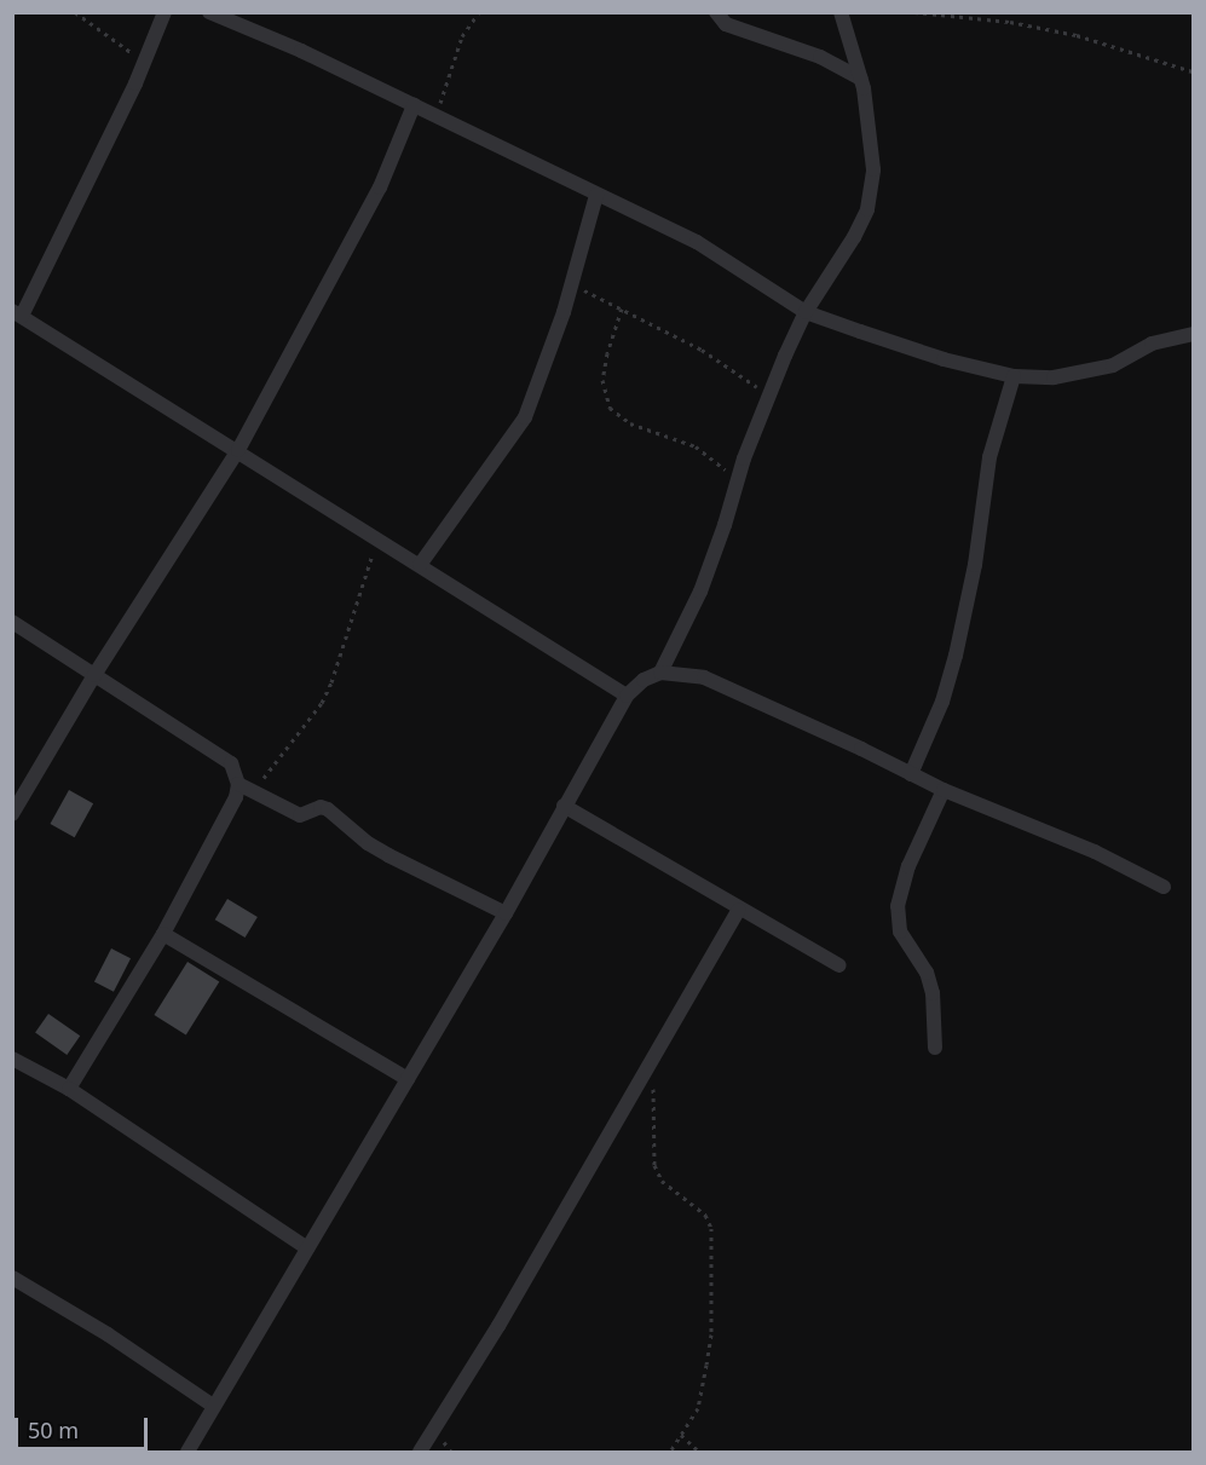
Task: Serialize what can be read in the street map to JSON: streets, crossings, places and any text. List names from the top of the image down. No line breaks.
{"scale_bar":"50 m"}
